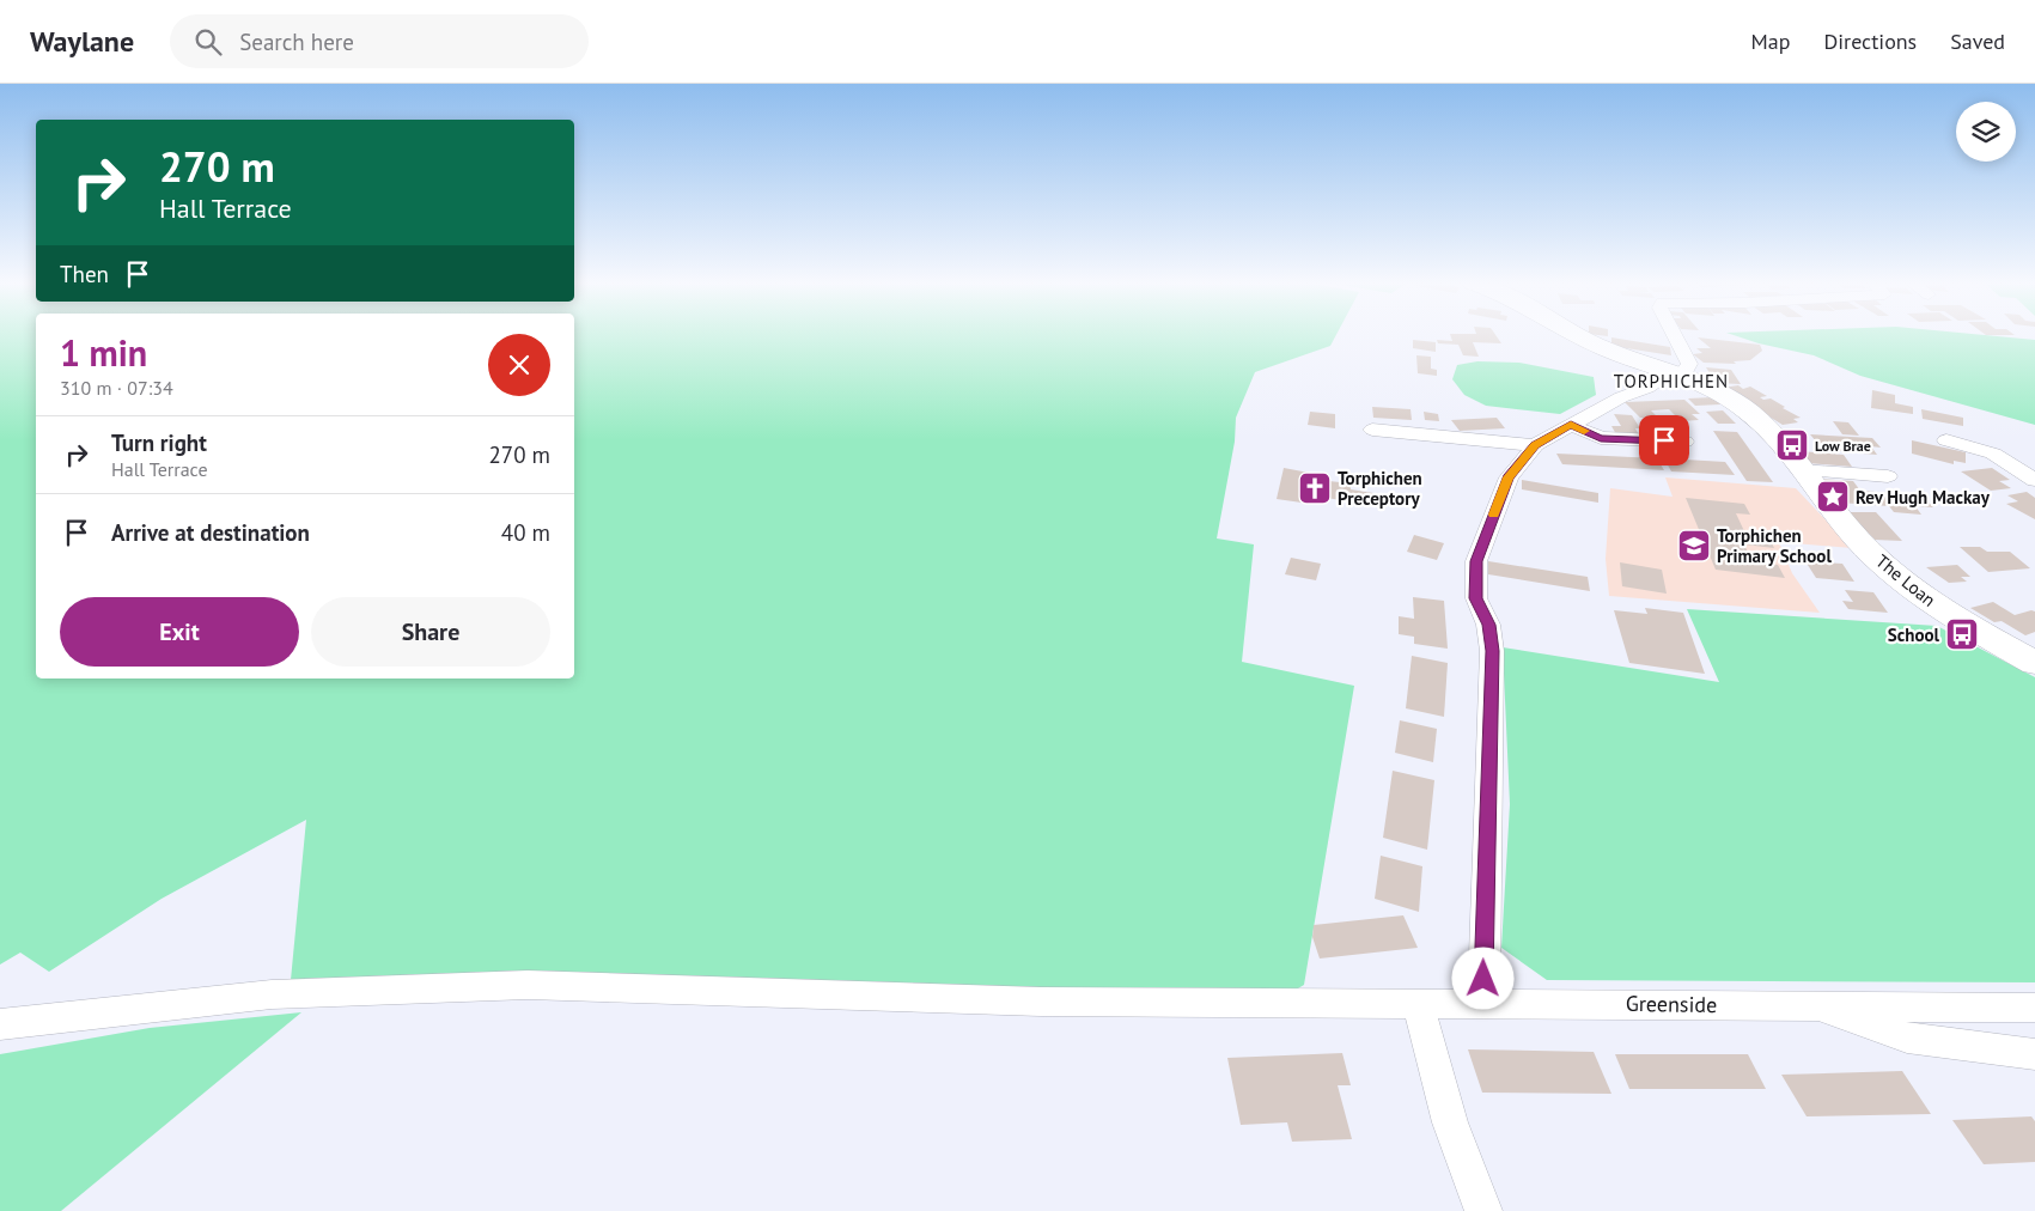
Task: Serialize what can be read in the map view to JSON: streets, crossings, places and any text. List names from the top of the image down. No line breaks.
{"streets":{"main road":["The Loan"],"street":["Greenside"]},"districts":["TORPHICHEN"],"places":{"bus stop":["Low Brae","School"],"church":["Torphichen Preceptory"],"place":["Rev Hugh Mackay"],"school or university":["Torphichen Primary School"]},"page":{"header":"Waylane","search":"Search here","nav":["Map","Directions","Saved"],"turn":["270 m","Hall Terrace"],"then":"Then","heading":["1 min","310 m · 07:34"],"list":[{"name":"Turn right","note":"Hall Terrace","value":"270 m"},{"name":"Arrive at destination","value":"40 m"}],"buttons":["Exit","Share"]}}
